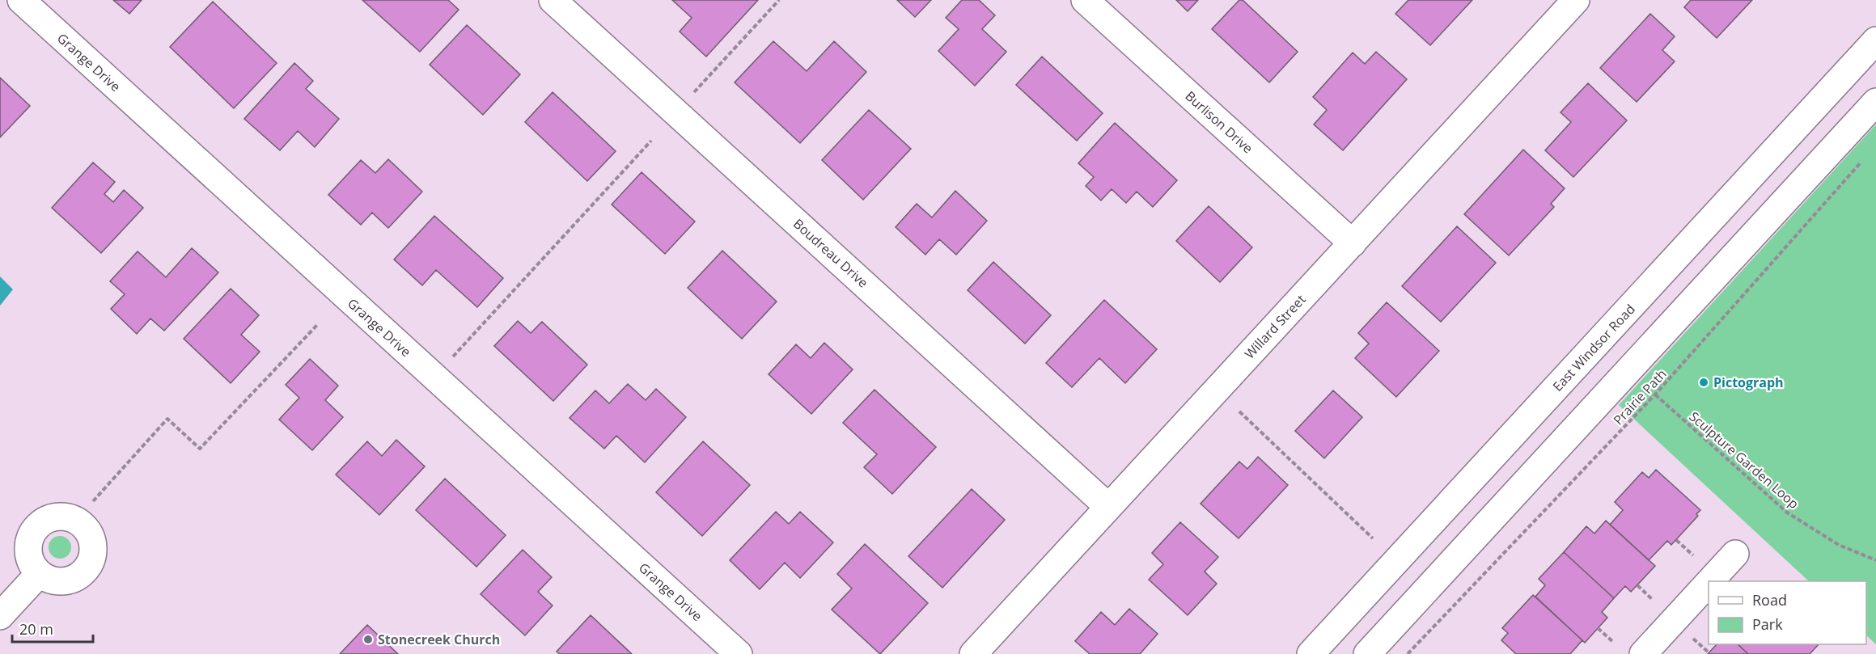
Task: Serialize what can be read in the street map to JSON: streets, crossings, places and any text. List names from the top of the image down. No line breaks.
{"streets":{"street":["Grange Drive","Burlison Drive","Boudreau Drive","Willard Street","East Windsor Road"],"path":["Prairie Path","Sculpture Garden Loop"]},"crossings":[["Burlison Drive","Willard Street"],["Boudreau Drive","Willard Street"],["Prairie Path","Sculpture Garden Loop"]],"places":["Pictograph","Stonecreek Church"],"legend":["Road","Park"],"scale_bar":"20 m"}
